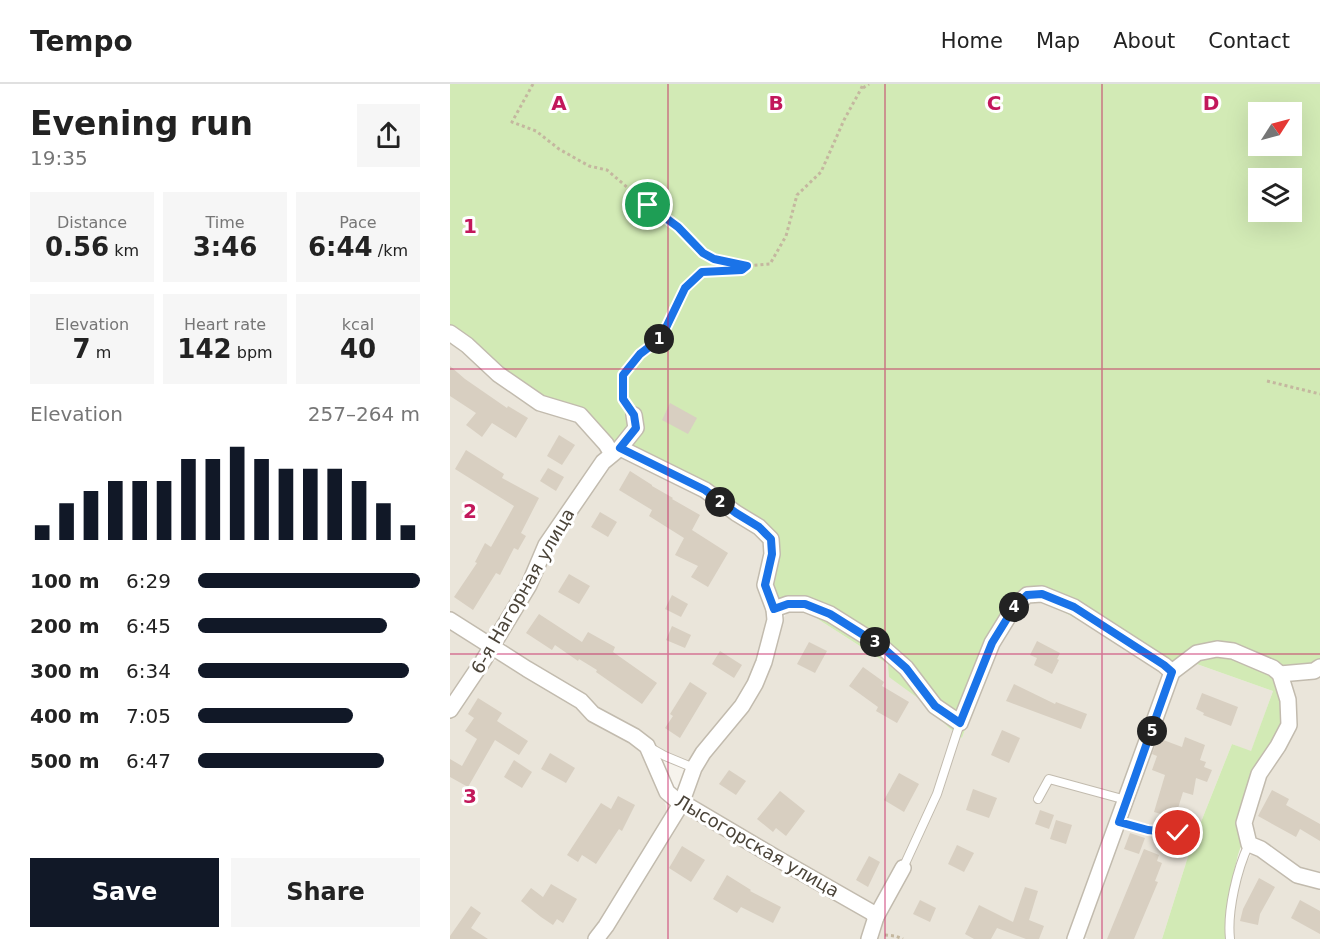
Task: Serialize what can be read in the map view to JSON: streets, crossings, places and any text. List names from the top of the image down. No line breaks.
{"streets":{"street":["6-я Нагорная улица","Лысогорская улица"]},"north":"top right","page":{"header":"Tempo","nav":["Home","Map","About","Contact"],"heading":["Evening run","19:35"],"stats":[["Distance","0.56 km"],["Time","3:46"],["Pace","6:44 /km"],["Elevation","7 m"],["Heart rate","142 bpm"],["kcal","40"]],"pins":["1","2","4","3","5"],"chart":["Elevation","257–264 m"],"list":[{"name":"100 m","note":"6:29"},{"name":"200 m","note":"6:45"},{"name":"300 m","note":"6:34"},{"name":"400 m","note":"7:05"},{"name":"500 m","note":"6:47"}],"buttons":["Save","Share"]},"grid":{"columns":["A","B","C","D"],"rows":["1","2","3"]}}
